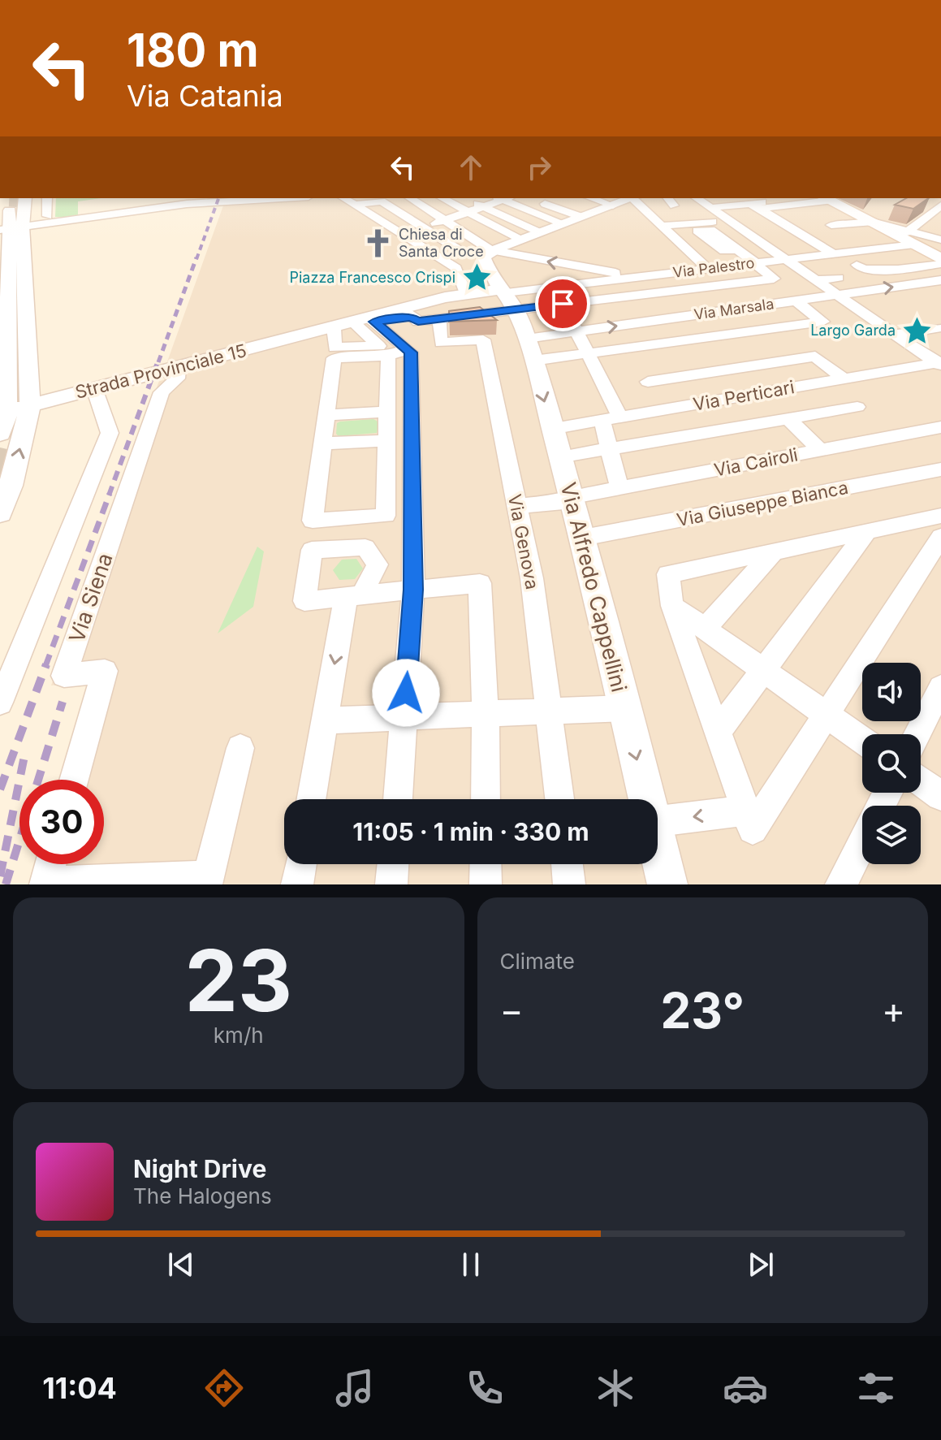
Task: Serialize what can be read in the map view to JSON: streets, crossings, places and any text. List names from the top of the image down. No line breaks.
{"streets":{"street":["Via Palestro","Via Marsala","Strada Provinciale 15","Via Perticari","Via Cairoli","Via Giuseppe Bianca","Via Genova","Via Alfredo Cappellini","Via Siena"]},"crossings":[["Via Palestro","Strada Provinciale 15"],["Via Palestro","Via Alfredo Cappellini"],["Via Marsala","Via Alfredo Cappellini"],["Strada Provinciale 15","Via Alfredo Cappellini"],["Strada Provinciale 15","Via Siena"],["Via Perticari","Via Alfredo Cappellini"],["Via Cairoli","Via Genova"],["Via Cairoli","Via Alfredo Cappellini"],["Via Giuseppe Bianca","Via Alfredo Cappellini"]],"places":{"church":["Chiesa di Santa Croce"],"place":["Piazza Francesco Crispi","Largo Garda"]},"page":{"turn":["180 m","Via Catania"],"limit":"30","trip":"11:05 · 1 min · 330 m","tile":[["23","km/h"],"Climate"],"heat":["−","23°","+"],"song":["Night Drive","The Halogens"],"tabs":"11:04"}}
